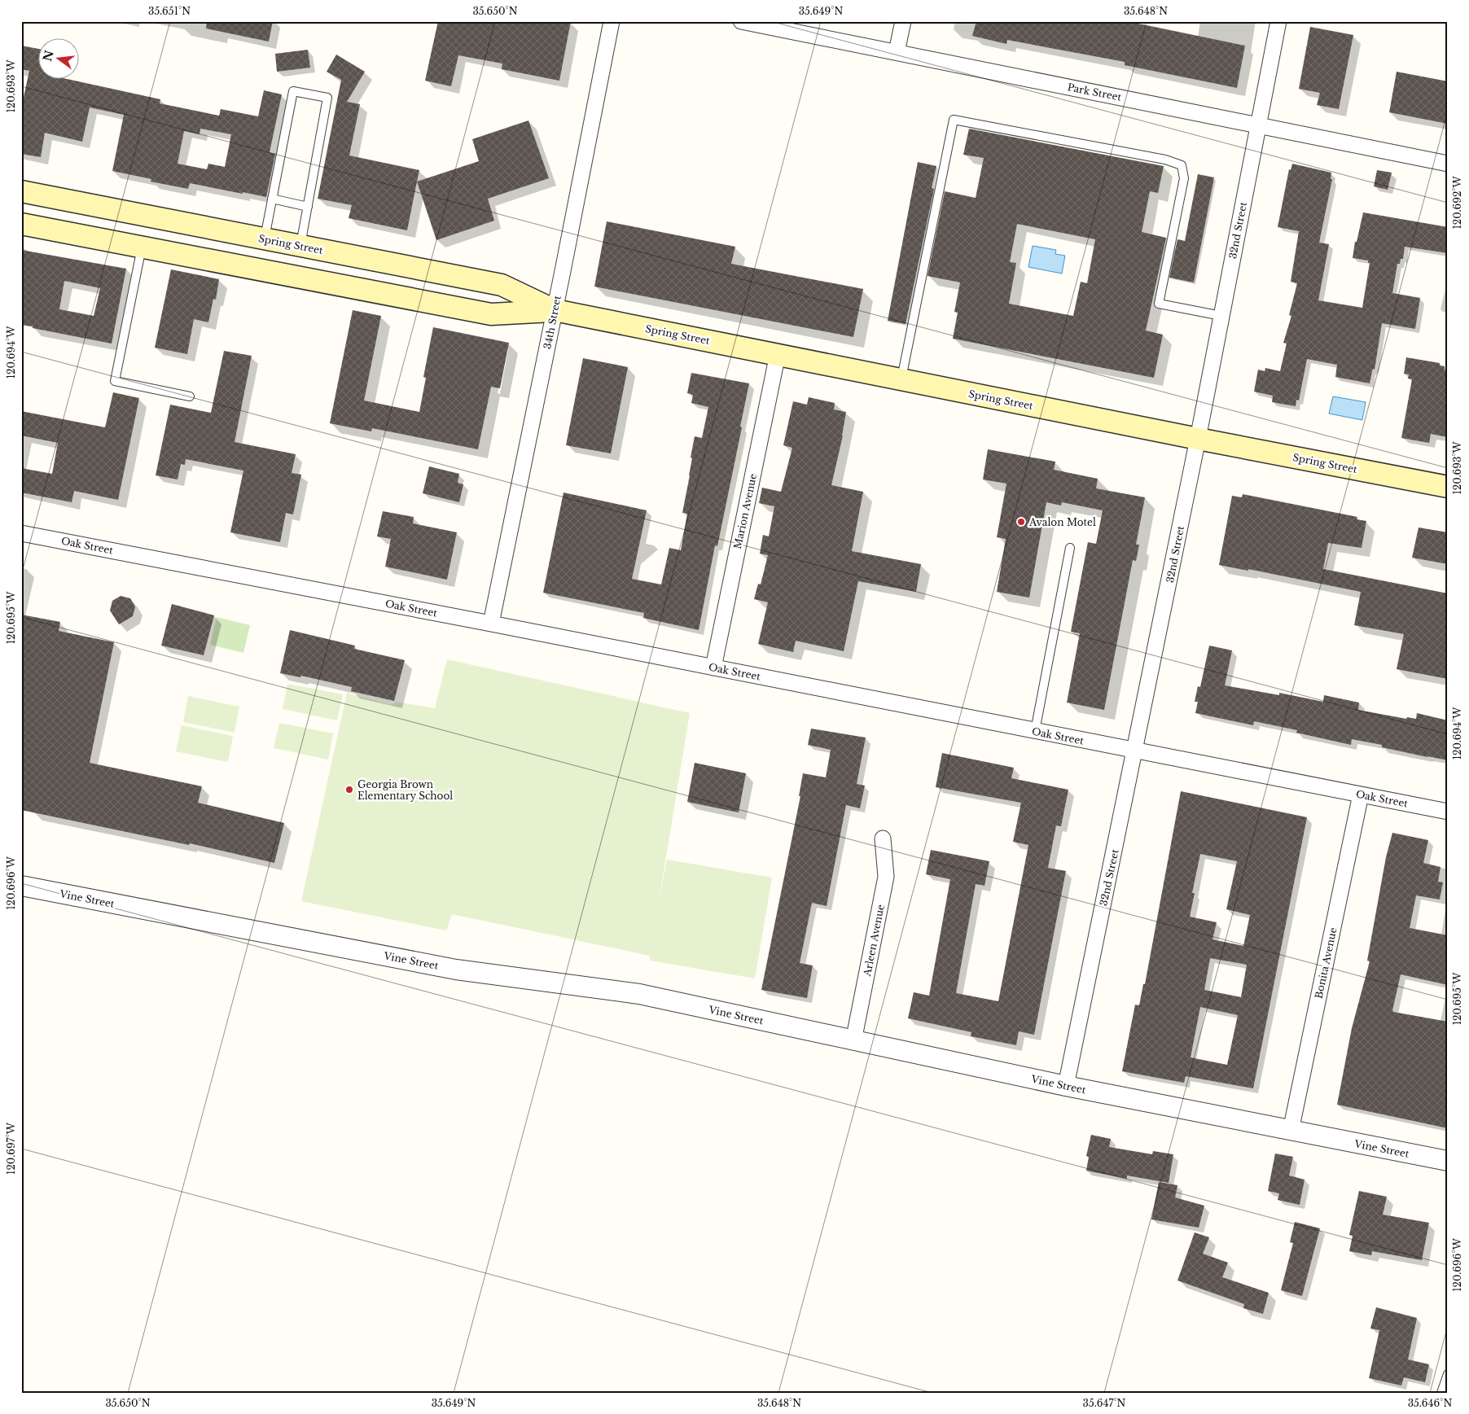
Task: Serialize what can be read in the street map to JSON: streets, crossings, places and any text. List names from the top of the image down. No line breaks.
{"streets":{"main road":["Spring Street"],"street":["Park Street","32nd Street","34th Street","Marion Avenue","Oak Street","Vine Street","Arleen Avenue","Bonita Avenue"]},"crossings":[["Park Street","32nd Street"],["32nd Street","Spring Street"],["32nd Street","Oak Street"],["32nd Street","Vine Street"],["Spring Street","34th Street"],["Spring Street","Marion Avenue"],["34th Street","Oak Street"],["Marion Avenue","Oak Street"],["Oak Street","Bonita Avenue"],["Vine Street","Arleen Avenue"],["Vine Street","Bonita Avenue"]],"places":["Avalon Motel","Georgia Brown Elementary School"],"north":"left","coordinates":["35.651°N","35.650°N","35.649°N","35.648°N","120.693°W","120.692°W","120.694°W","120.695°W","120.696°W","120.697°W","35.647°N","35.646°N"]}
